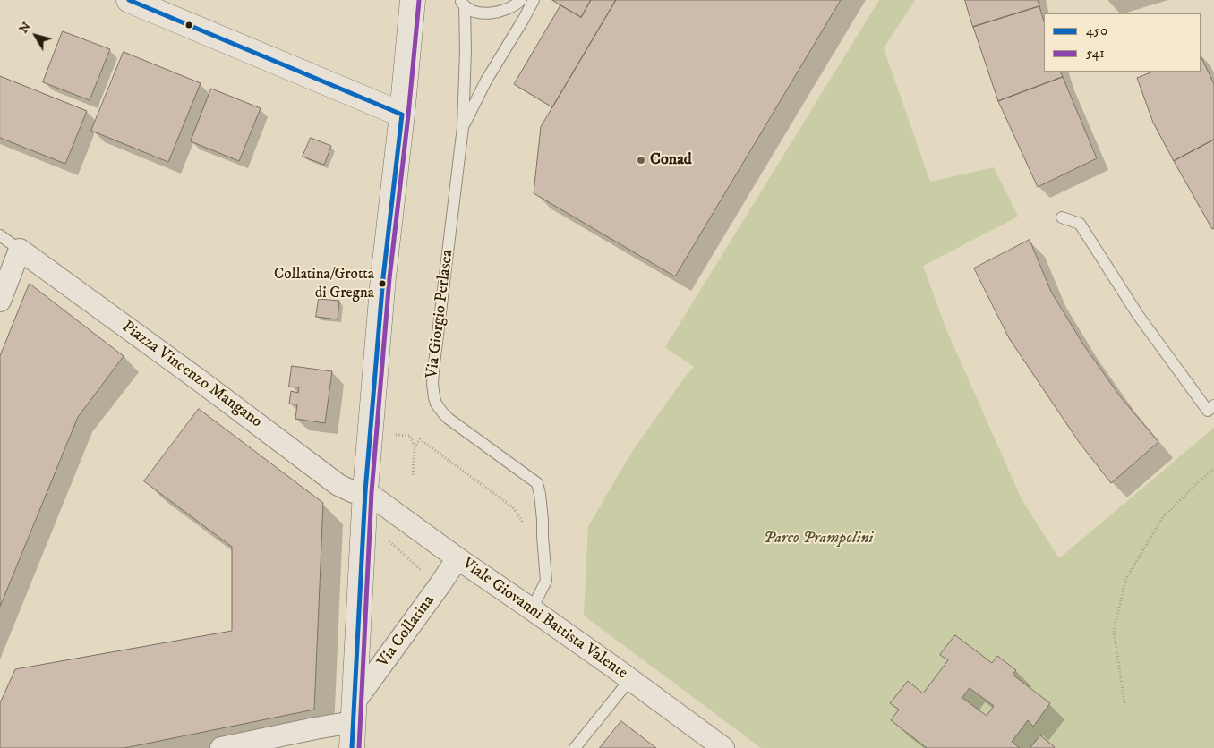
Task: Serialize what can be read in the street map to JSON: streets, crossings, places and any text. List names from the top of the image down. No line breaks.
{"streets":{"street":["Piazza Vincenzo Mangano","Viale Giovanni Battista Valente","Via Collatina"],"lane":["Via Giorgio Perlasca"]},"crossings":[["Via Giorgio Perlasca","Viale Giovanni Battista Valente"],["Piazza Vincenzo Mangano","Viale Giovanni Battista Valente"],["Piazza Vincenzo Mangano","Via Collatina"],["Viale Giovanni Battista Valente","Via Collatina"]],"parks":["Parco Prampolini"],"places":["Conad","Collatina/Grotta di Gregna"],"lines":["transit line 450","transit line 541"],"legend":["450","541"],"north":"top left"}
